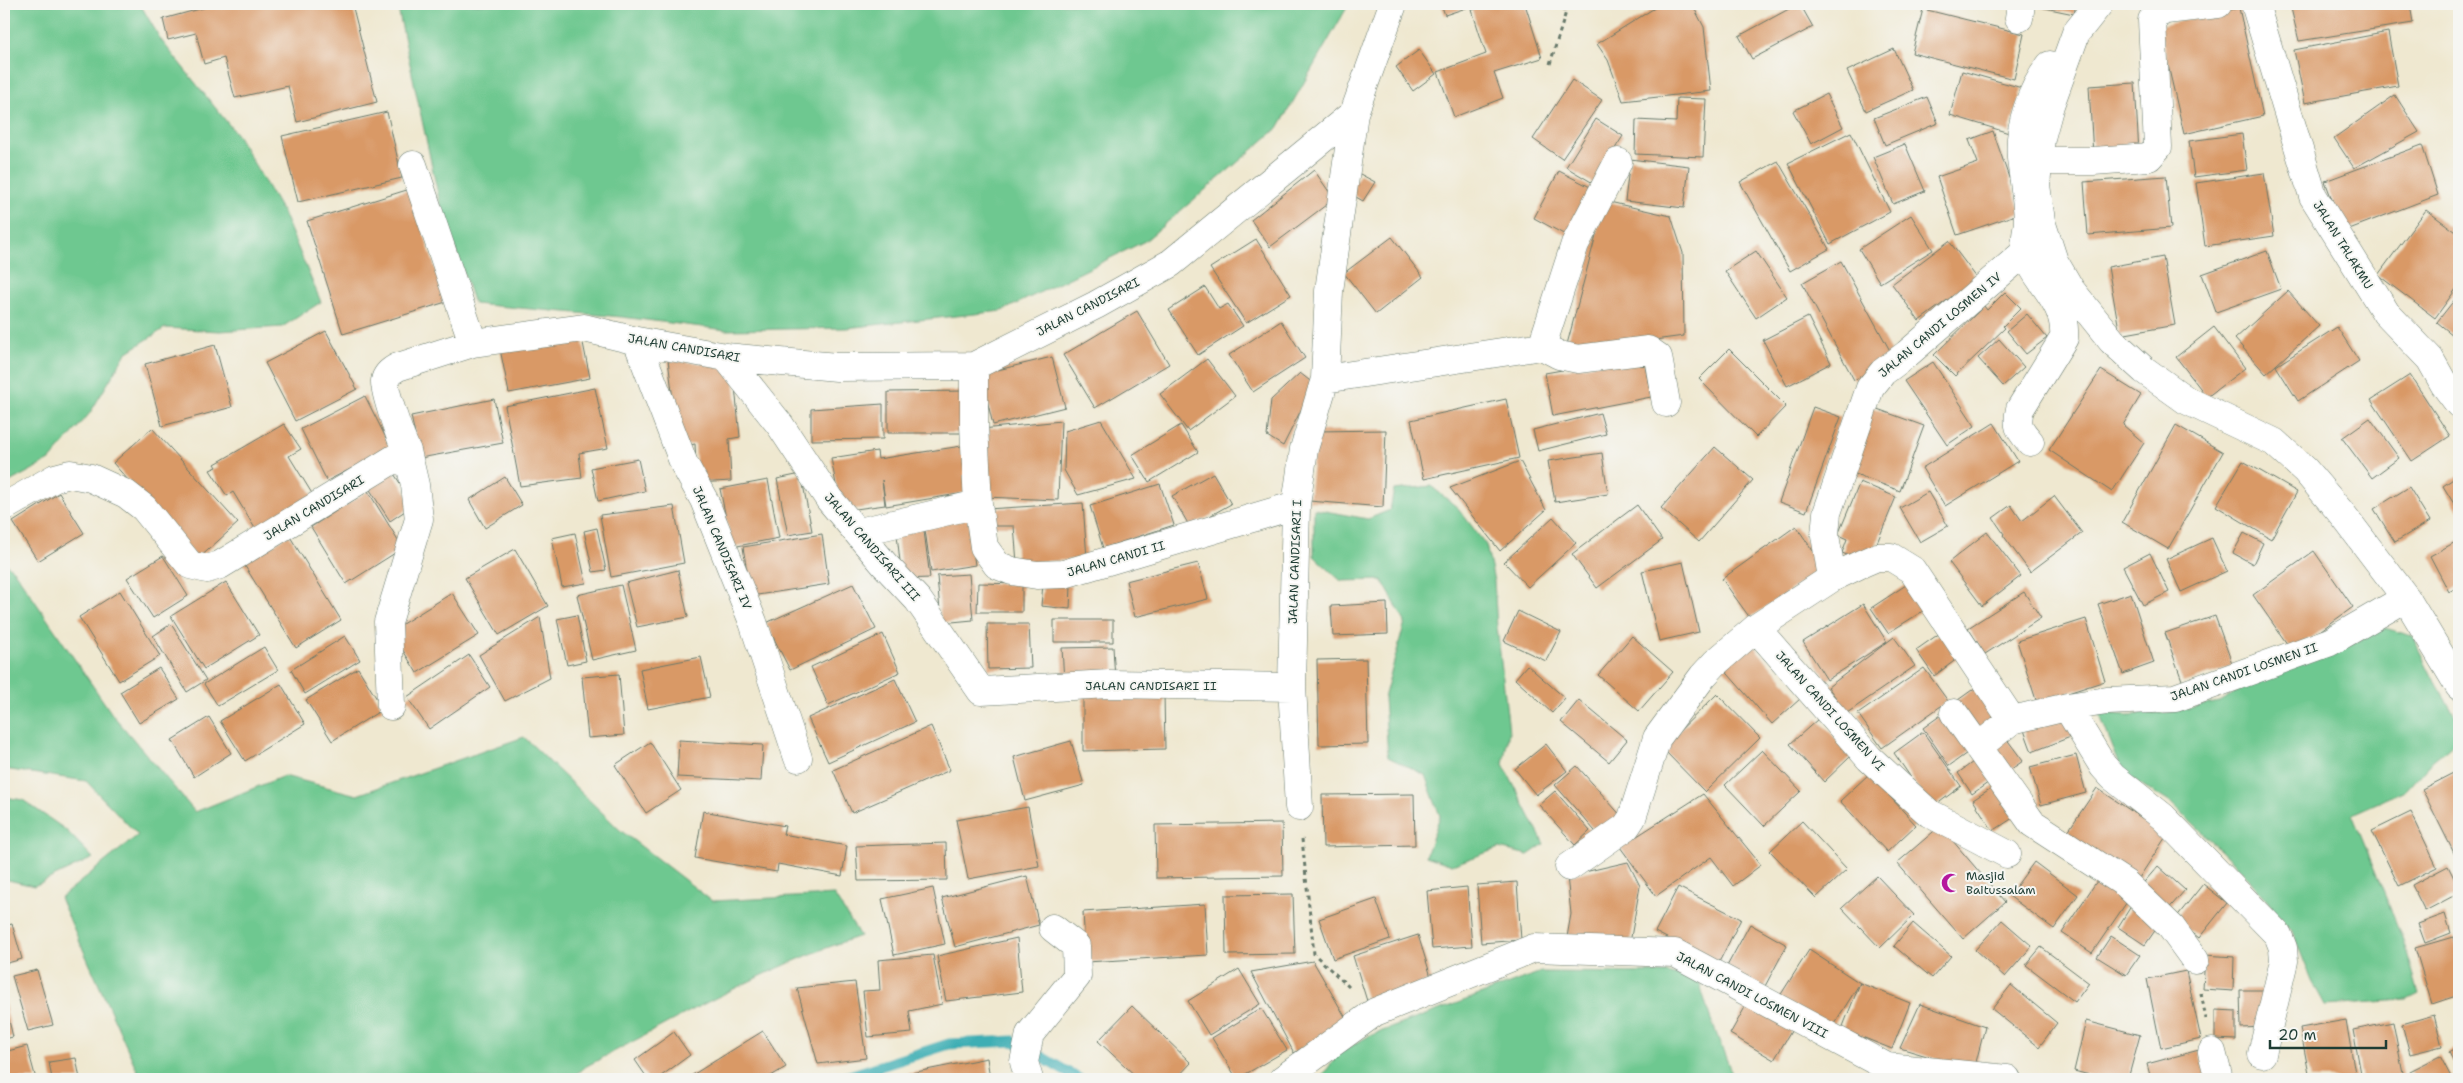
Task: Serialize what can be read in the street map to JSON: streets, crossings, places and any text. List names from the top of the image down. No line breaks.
{"streets":{"street":["JALAN TALAKMU","JALAN CANDISARI","JALAN CANDI LOSMEN IV","JALAN CANDISARI III","JALAN CANDISARI IV","JALAN CANDI II","JALAN CANDISARI I","JALAN CANDI LOSMEN II","JALAN CANDISARI II","JALAN CANDI LOSMEN VI","JALAN CANDI LOSMEN VIII"]},"crossings":[["JALAN CANDISARI","JALAN CANDISARI III"],["JALAN CANDISARI","JALAN CANDISARI IV"],["JALAN CANDISARI","JALAN CANDI II"],["JALAN CANDISARI","JALAN CANDISARI I"],["JALAN CANDISARI III","JALAN CANDISARI II"],["JALAN CANDI II","JALAN CANDISARI I"],["JALAN CANDISARI I","JALAN CANDISARI II"]],"places":{"mosque":["Masjid Baitussalam"]},"scale_bar":"20 m"}
